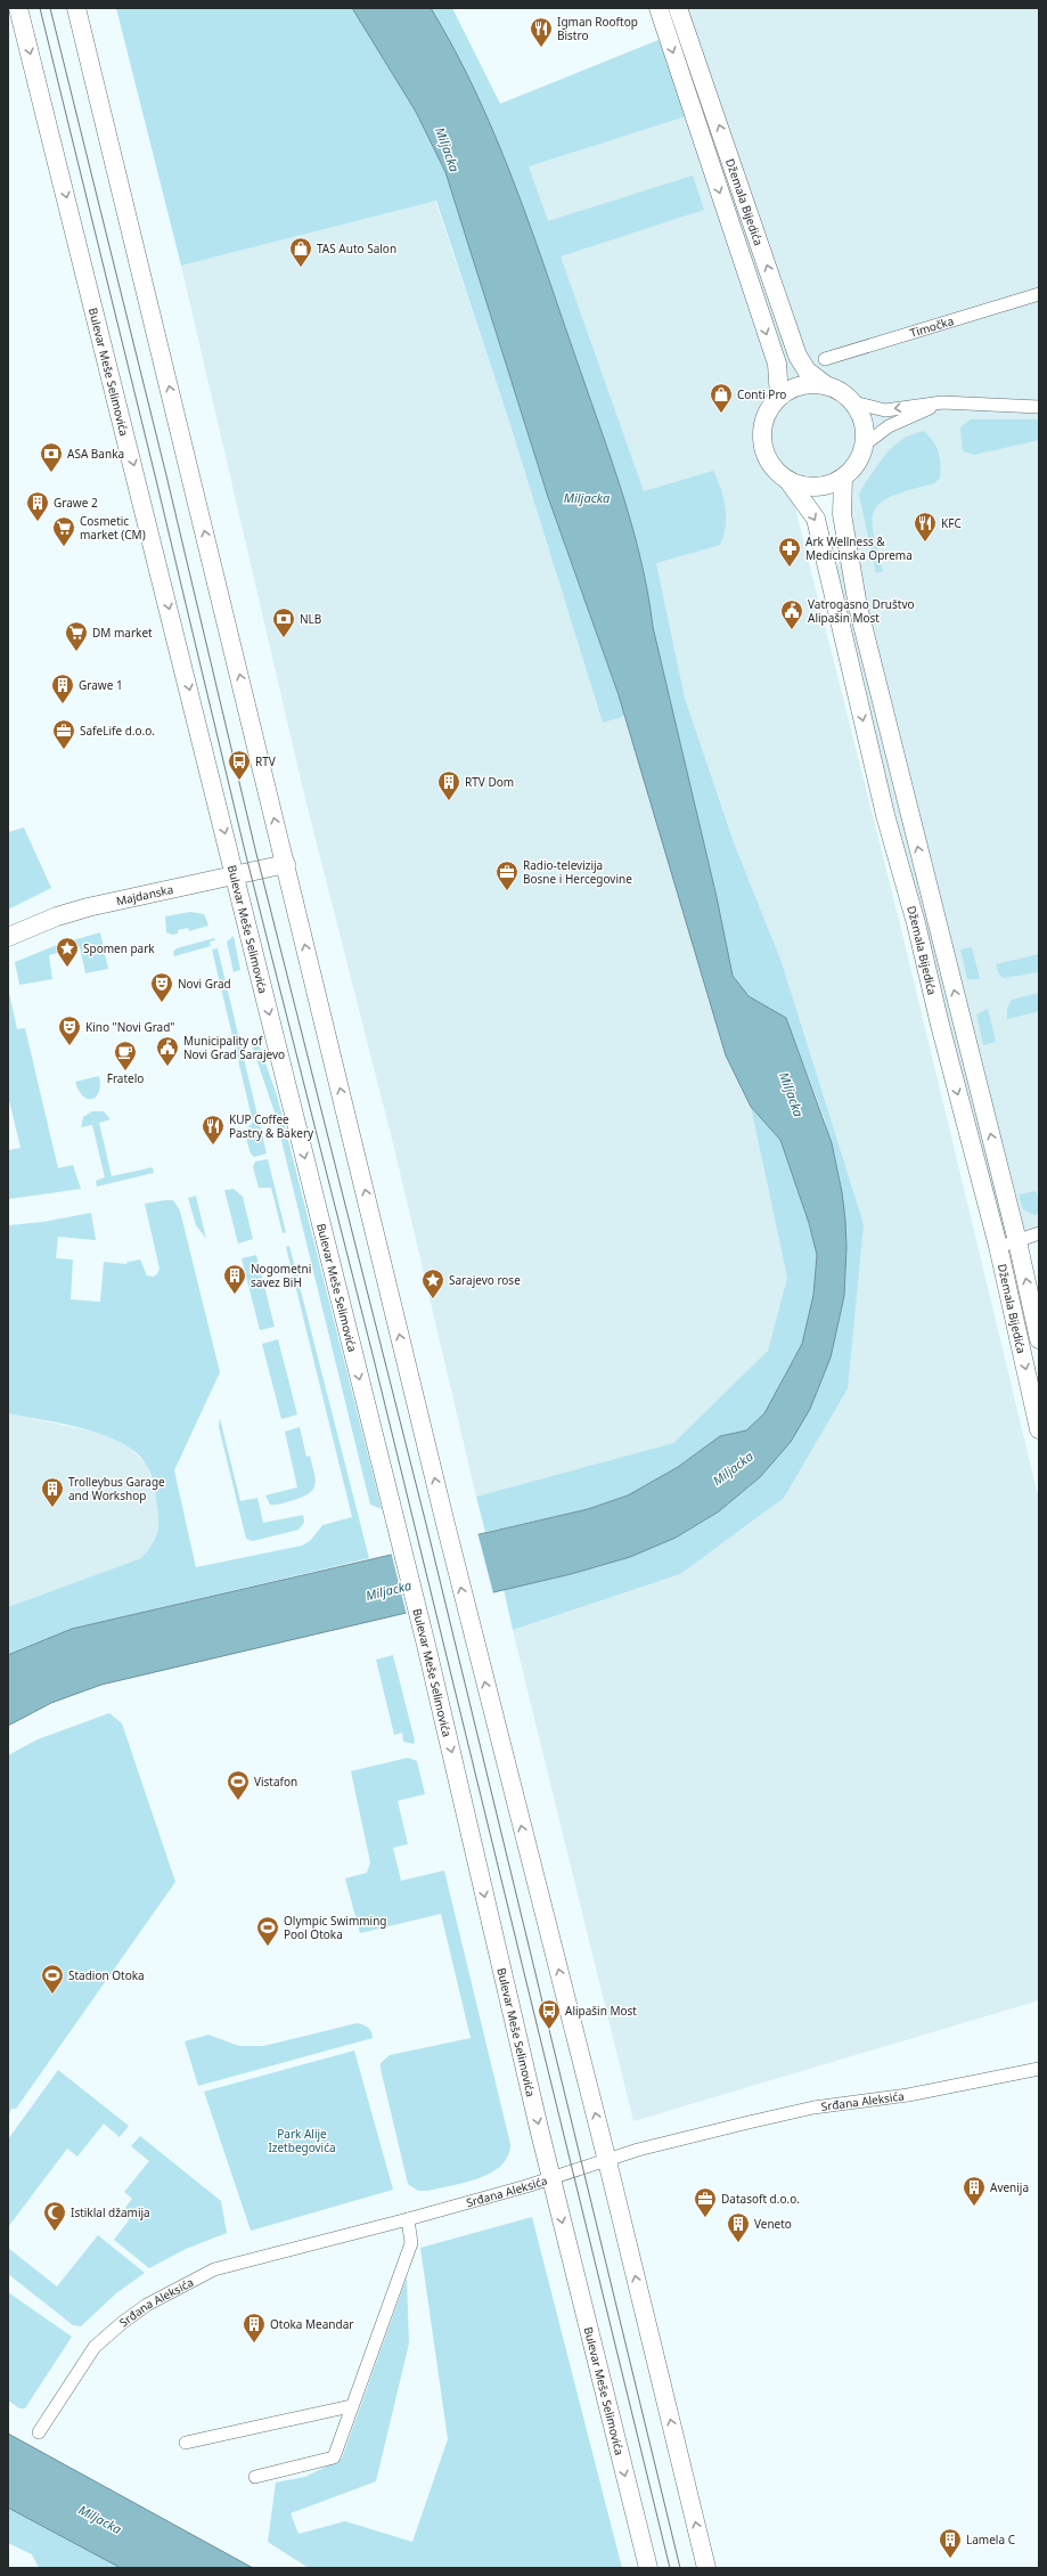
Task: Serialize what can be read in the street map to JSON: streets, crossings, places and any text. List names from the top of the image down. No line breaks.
{"streets":{"main road":["Džemala Bijedića","Bulevar Meše Selimovića","Majdanska"],"street":["Timočka","Srđana Aleksića"]},"crossings":[["Bulevar Meše Selimovića","Majdanska"],["Bulevar Meše Selimovića","Srđana Aleksića"]],"water":["Miljacka"],"parks":["Park Alije Izetbegovića"],"places":{"restaurant":["Igman Rooftop Bistro","KFC","KUP Coffee Pastry & Bakery"],"shop":["TAS Auto Salon","Conti Pro"],"bank":["ASA Banka","NLB"],"building":["Grawe 2","Grawe 1","RTV Dom","Nogometni savez BiH","Trolleybus Garage and Workshop","Avenija","Veneto","Otoka Meandar","Lamela C"],"supermarket":["Cosmetic market (CM)","DM market"],"pharmacy":["Ark Wellness & Medicinska Oprema"],"public building":["Vatrogasno Društvo Alipašin Most","Municipality of Novi Grad Sarajevo"],"office":["SafeLife d.o.o.","Radio-televizija Bosne i Hercegovine","Datasoft d.o.o."],"bus stop":["RTV","Alipašin Most"],"place":["Spomen park","Sarajevo rose"],"theatre":["Novi Grad","Kino \"Novi Grad\""],"cafe":["Fratelo"],"sports":["Vistafon","Olympic Swimming Pool Otoka","Stadion Otoka"],"mosque":["Istiklal džamija"]}}
